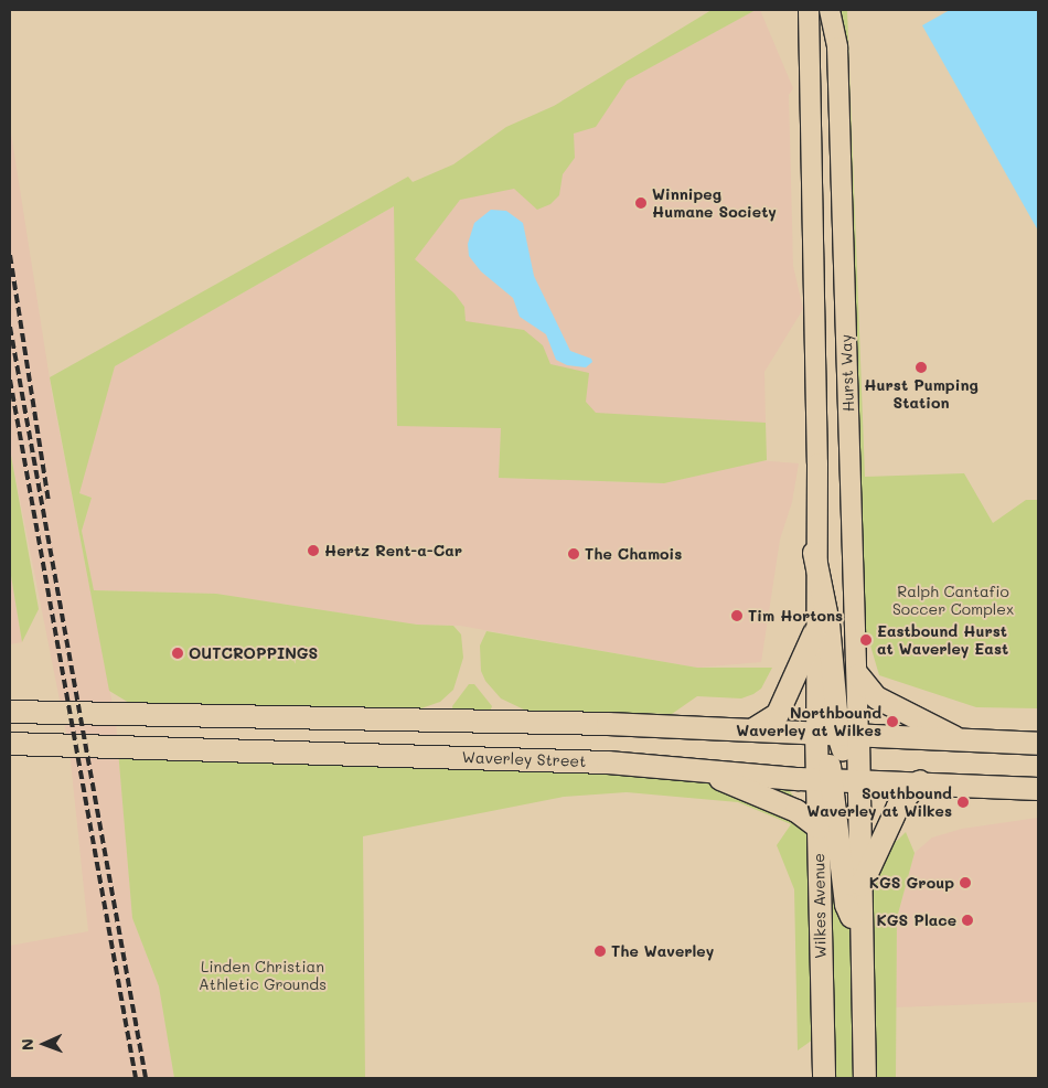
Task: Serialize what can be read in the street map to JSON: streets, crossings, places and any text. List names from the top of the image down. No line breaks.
{"streets":{"main road":["Waverley Street","Wilkes Avenue"],"street":["Hurst Way"]},"crossings":[["Hurst Way","Wilkes Avenue"],["Waverley Street","Wilkes Avenue"]],"parks":["Ralph Cantafio Soccer Complex","Linden Christian Athletic Grounds"],"places":["Winnipeg Humane Society","Hurst Pumping Station","Hertz Rent-a-Car","The Chamois","Tim Hortons","Eastbound Hurst at Waverley East","OUTCROPPINGS","Northbound Waverley at Wilkes","Southbound Waverley at Wilkes","KGS Group","KGS Place","The Waverley"],"north":"left"}
